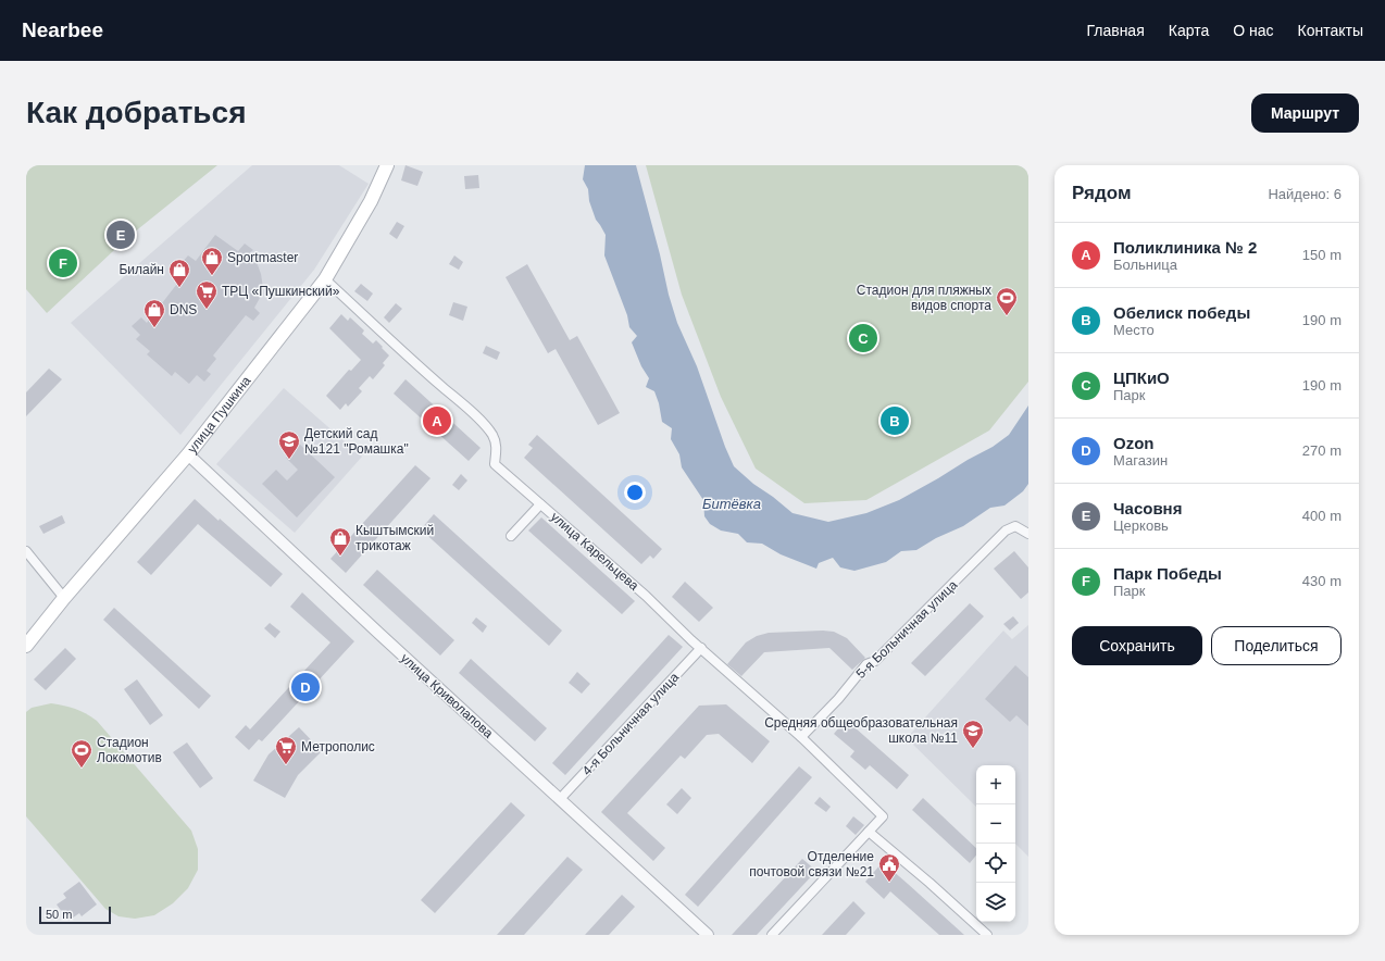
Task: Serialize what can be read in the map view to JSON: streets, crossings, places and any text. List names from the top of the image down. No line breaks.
{"streets":{"main road":["улица Пушкина"],"street":["улица Карельцева","5-я Больничная улица","улица Криволапова","4-я Больничная улица"]},"crossings":[["улица Пушкина","улица Карельцева"],["улица Пушкина","улица Криволапова"],["улица Карельцева","5-я Больничная улица"],["улица Карельцева","4-я Больничная улица"],["улица Криволапова","4-я Больничная улица"]],"water":["Битёвка"],"places":{"shop":["Sportmaster","Билайн","DNS","Кыштымский трикотаж"],"supermarket":["ТРЦ «Пушкинский»","Метрополис"],"sports":["Стадион для пляжных видов спорта","Стадион Локомотив"],"school or university":["Детский сад №121 \"Ромашка\"","Средняя общеобразовательная школа №11"],"public building":["Отделение почтовой связи №21"]},"scale_bar":"50 m","page":{"header":"Nearbee","nav":["Главная","Карта","О нас","Контакты"],"buttons":["Маршрут",["Сохранить","Поделиться"]],"title":"Как добраться","heading":["Рядом","Найдено: 6"],"pins":["E","F","C","A","B","D"],"list":[{"mark":"A","name":"Поликлиника № 2","note":"Больница","value":"150 m"},{"mark":"B","name":"Обелиск победы","note":"Место","value":"190 m"},{"mark":"C","name":"ЦПКиО","note":"Парк","value":"190 m"},{"mark":"D","name":"Ozon","note":"Магазин","value":"270 m"},{"mark":"E","name":"Часовня","note":"Церковь","value":"400 m"},{"mark":"F","name":"Парк Победы","note":"Парк","value":"430 m"}],"map_buttons":["+","−"],"scale":"50 m"}}
